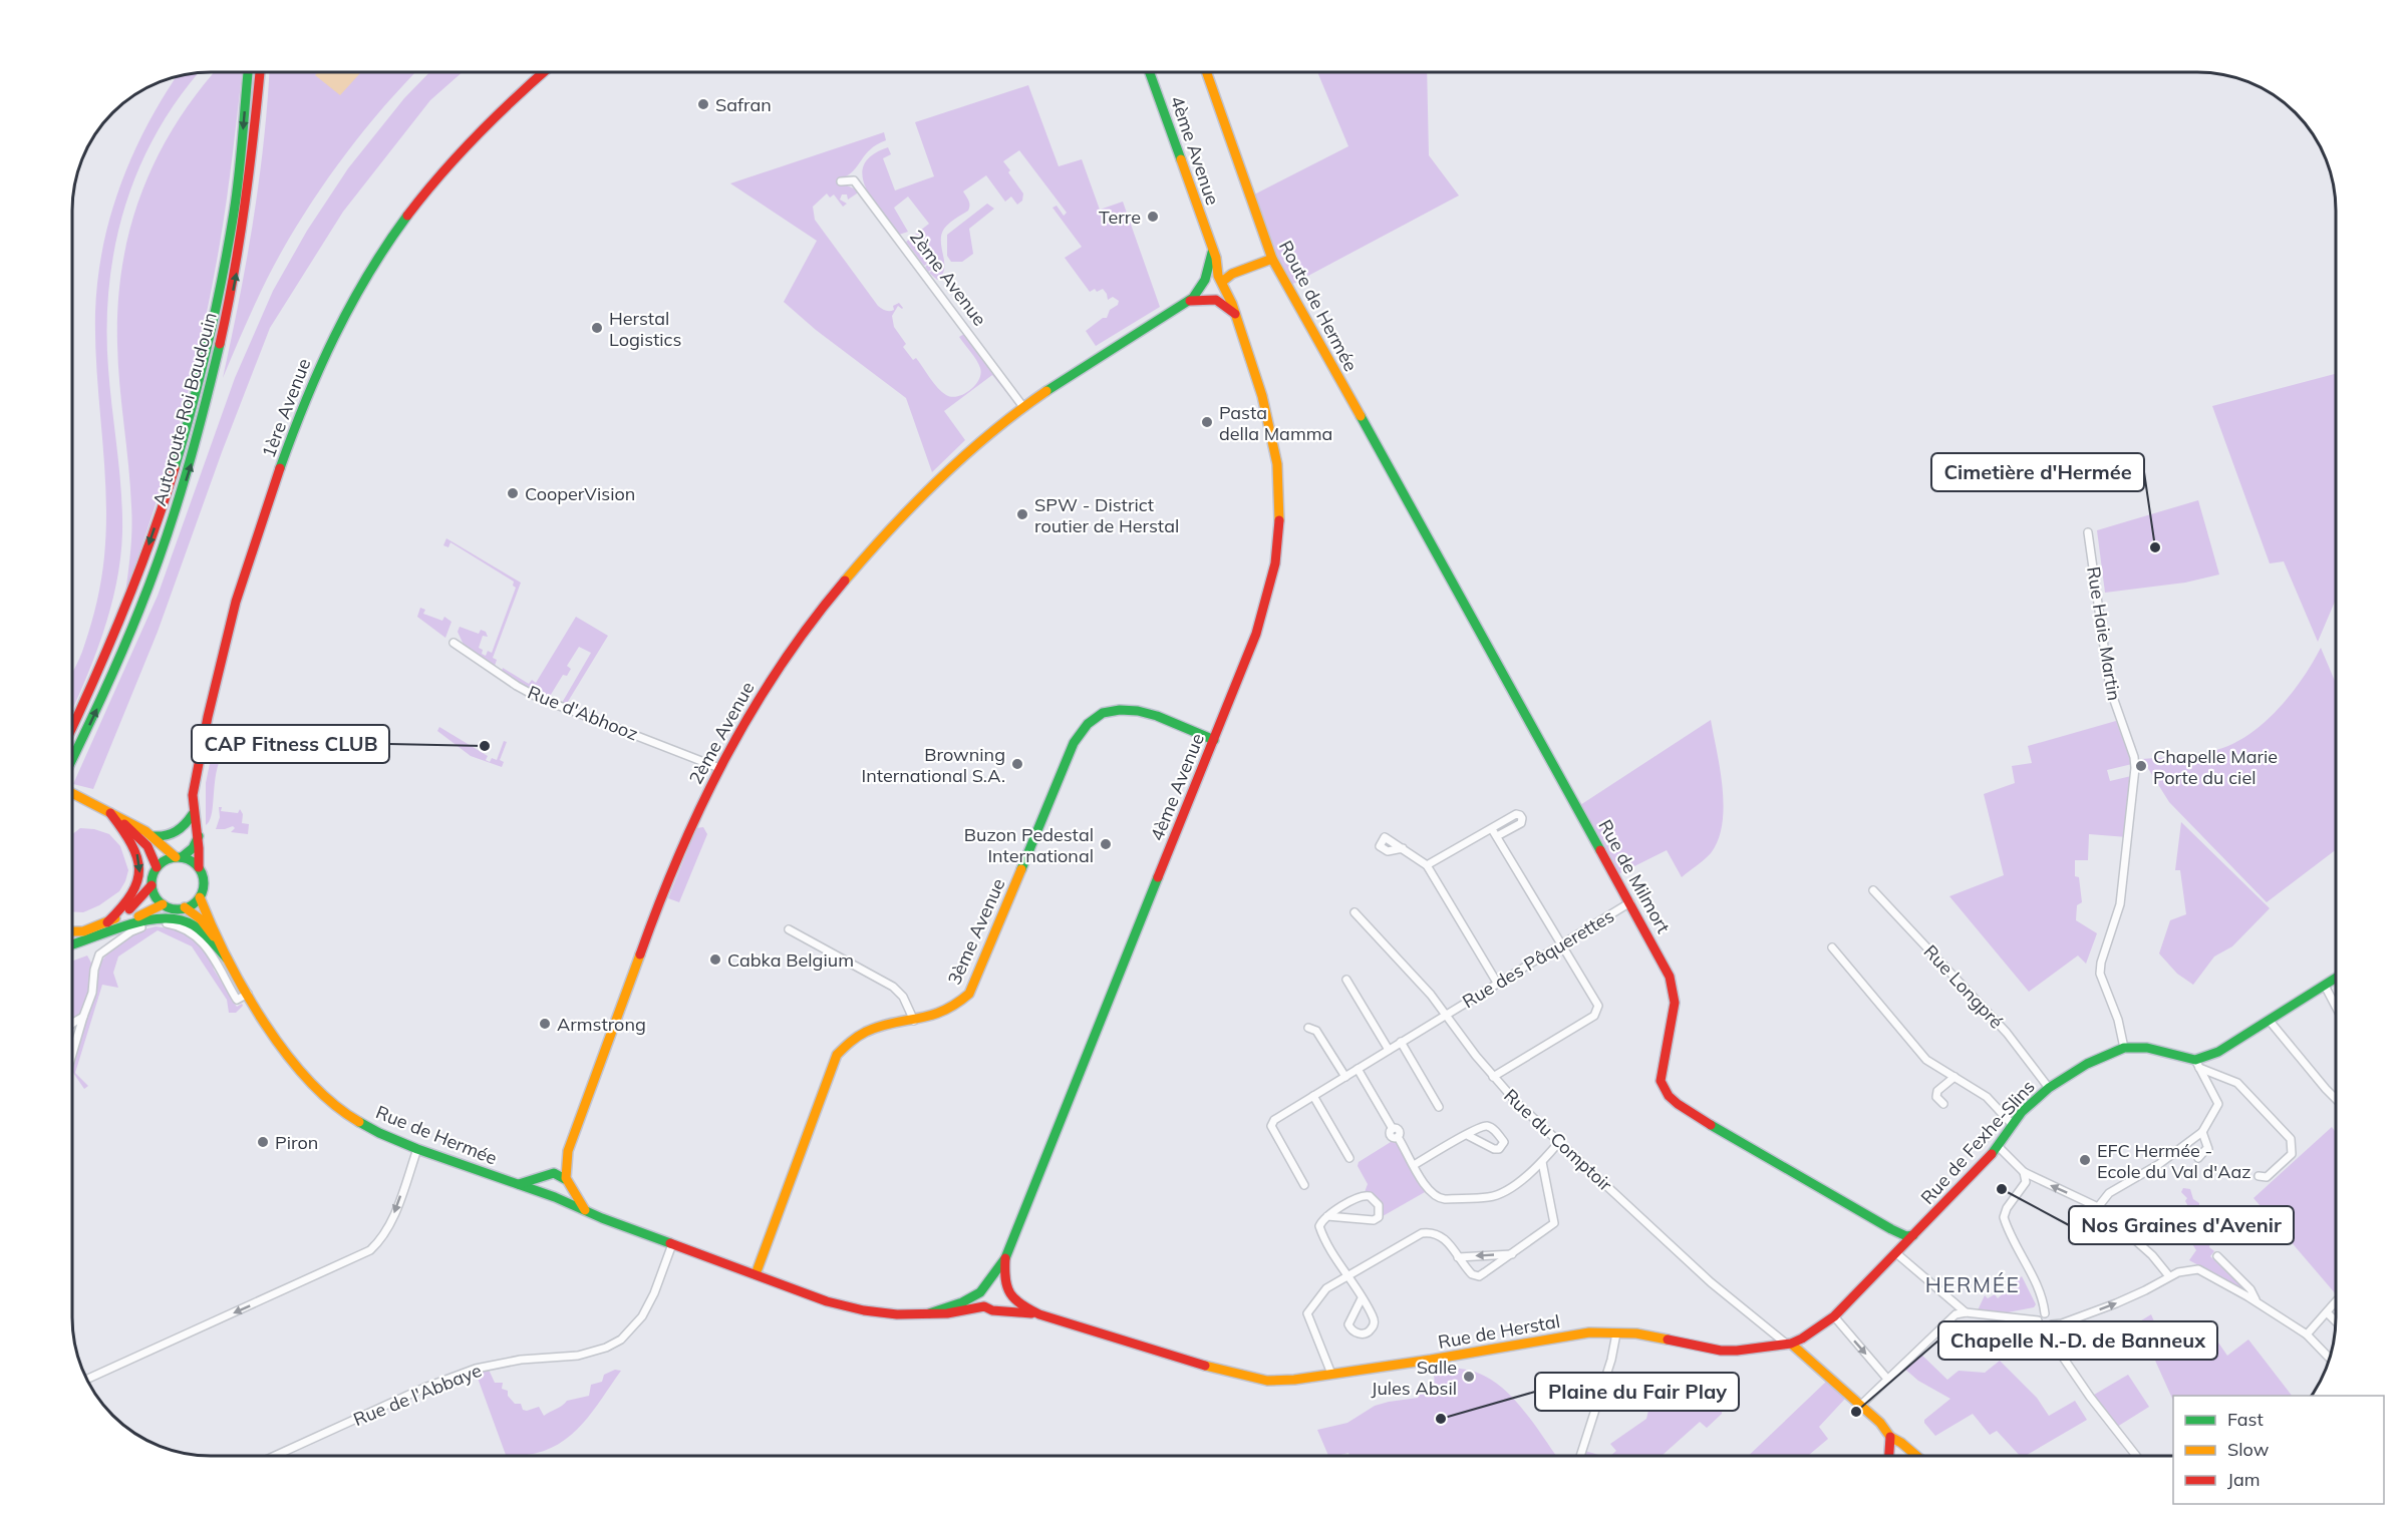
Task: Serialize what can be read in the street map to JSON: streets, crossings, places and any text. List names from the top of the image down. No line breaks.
{"streets":{"main road":["4ème Avenue","2ème Avenue","Route de Hermée","1ère Avenue","Autoroute Roi Baudouin","Rue de Milmort","3ème Avenue","Rue de Hermée","Rue de Fexhe-Slins","Rue de Herstal"],"street":["Rue Haie Martin","Rue d'Abhooz","Rue des Pâquerettes","Rue Longpré","Rue du Comptoir","Rue de l'Abbaye"]},"crossings":[["4ème Avenue","2ème Avenue"],["4ème Avenue","3ème Avenue"],["4ème Avenue","Rue de Hermée"],["2ème Avenue","Rue d'Abhooz"],["Route de Hermée","Rue de Milmort"],["1ère Avenue","Rue de Hermée"],["Rue Haie Martin","Rue de Fexhe-Slins"],["Rue de Milmort","Rue des Pâquerettes"],["Rue de Milmort","Rue de Fexhe-Slins"],["3ème Avenue","Rue de Hermée"],["Rue des Pâquerettes","Rue du Comptoir"],["Rue Longpré","Rue de Fexhe-Slins"],["Rue de Hermée","Rue de Herstal"],["Rue de Hermée","Rue de l'Abbaye"],["Rue du Comptoir","Rue de Fexhe-Slins"],["Rue du Comptoir","Rue de Herstal"],["Rue de Fexhe-Slins","Rue de Herstal"]],"districts":["HERMÉE"],"places":["Safran","Terre","Herstal Logistics","Pasta della Mamma","CooperVision","SPW - District routier de Herstal","Cimetière d'Hermée","CAP Fitness CLUB","Browning International S.A.","Chapelle Marie Porte du ciel","Buzon Pedestal International","Cabka Belgium","Armstrong","Piron","EFC Hermée - Ecole du Val d'Aaz","Nos Graines d'Avenir","Salle Jules Absil","Chapelle N.-D. de Banneux","Plaine du Fair Play"],"legend":["Fast","Slow","Jam"]}
